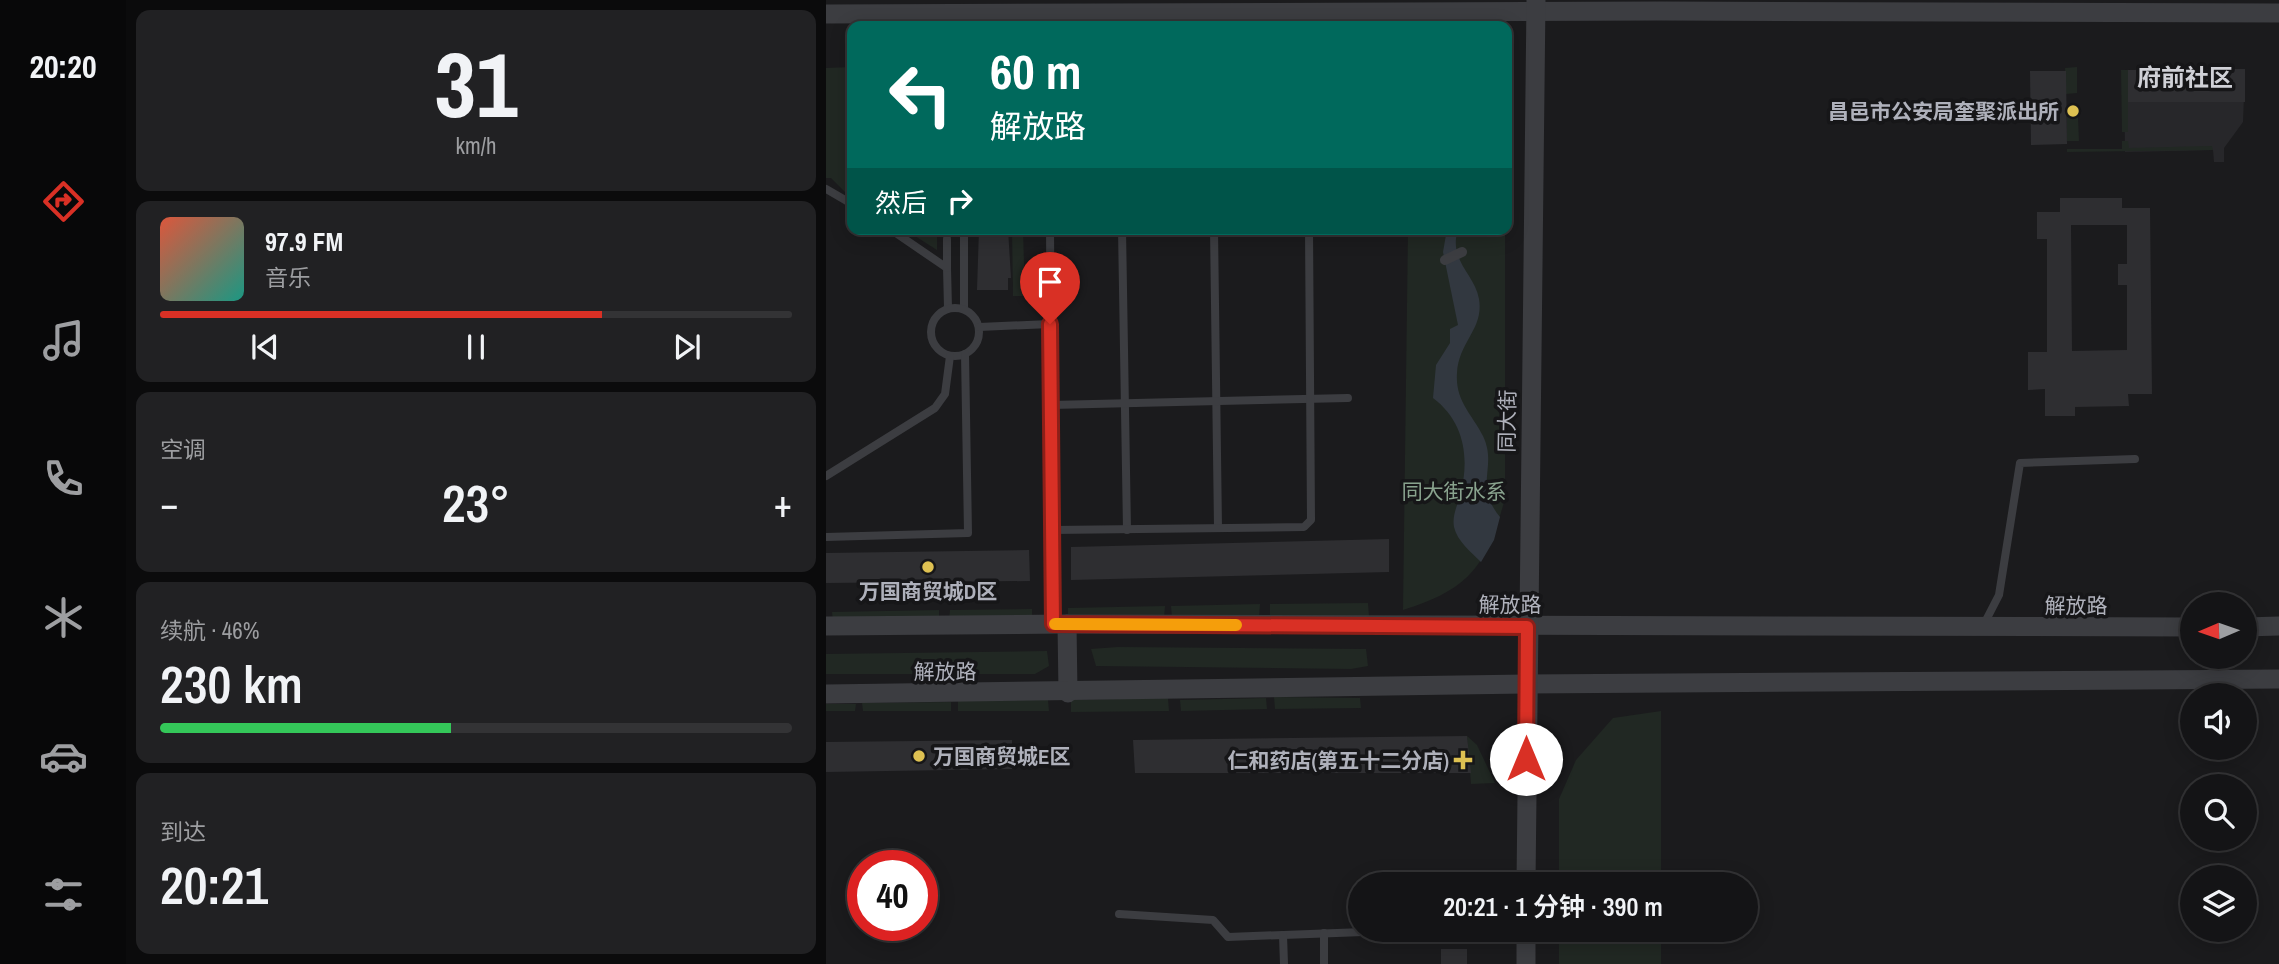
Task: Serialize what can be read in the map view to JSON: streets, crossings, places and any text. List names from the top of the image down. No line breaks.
{"streets":{"street":["同大街","解放路"]},"crossings":[["同大街","解放路"]],"districts":["府前社区"],"parks":["同大街水系"],"places":{"other":["昌邑市公安局奎聚派出所","万国商贸城D区","万国商贸城E区"],"health":["仁和药店(第五十二分店)"]},"north":"left","page":{"tabs":"20:20","tile":[["31","km/h"],"空调",["续航 · 46%","230 km"],["到达","20:21"]],"turn":["60 m","解放路"],"then":"然后","song":["97.9 FM","音乐"],"heat":["−","23°","+"],"limit":"40","trip":"20:21 · 1 分钟 · 390 m"}}
